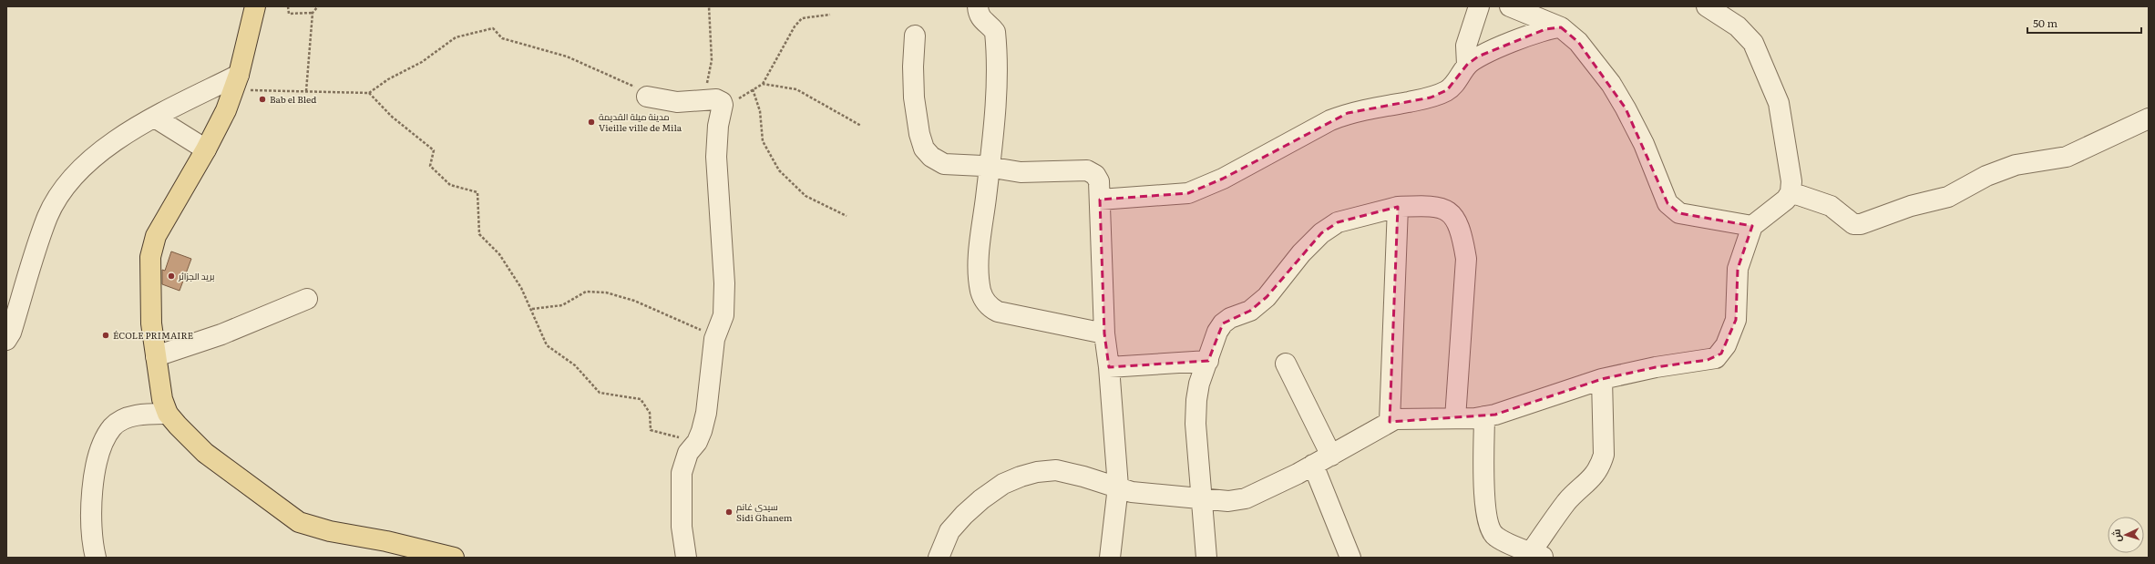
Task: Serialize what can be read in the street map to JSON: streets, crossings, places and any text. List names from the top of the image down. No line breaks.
{"places":["Bab el Bled","مدينة ميلة القديمة Vieille ville de Mila","بريد الجزائر","ÉCOLE PRIMAIRE","سيدي غانم Sidi Ghanem"],"scale_bar":"50 m","north":"left"}
